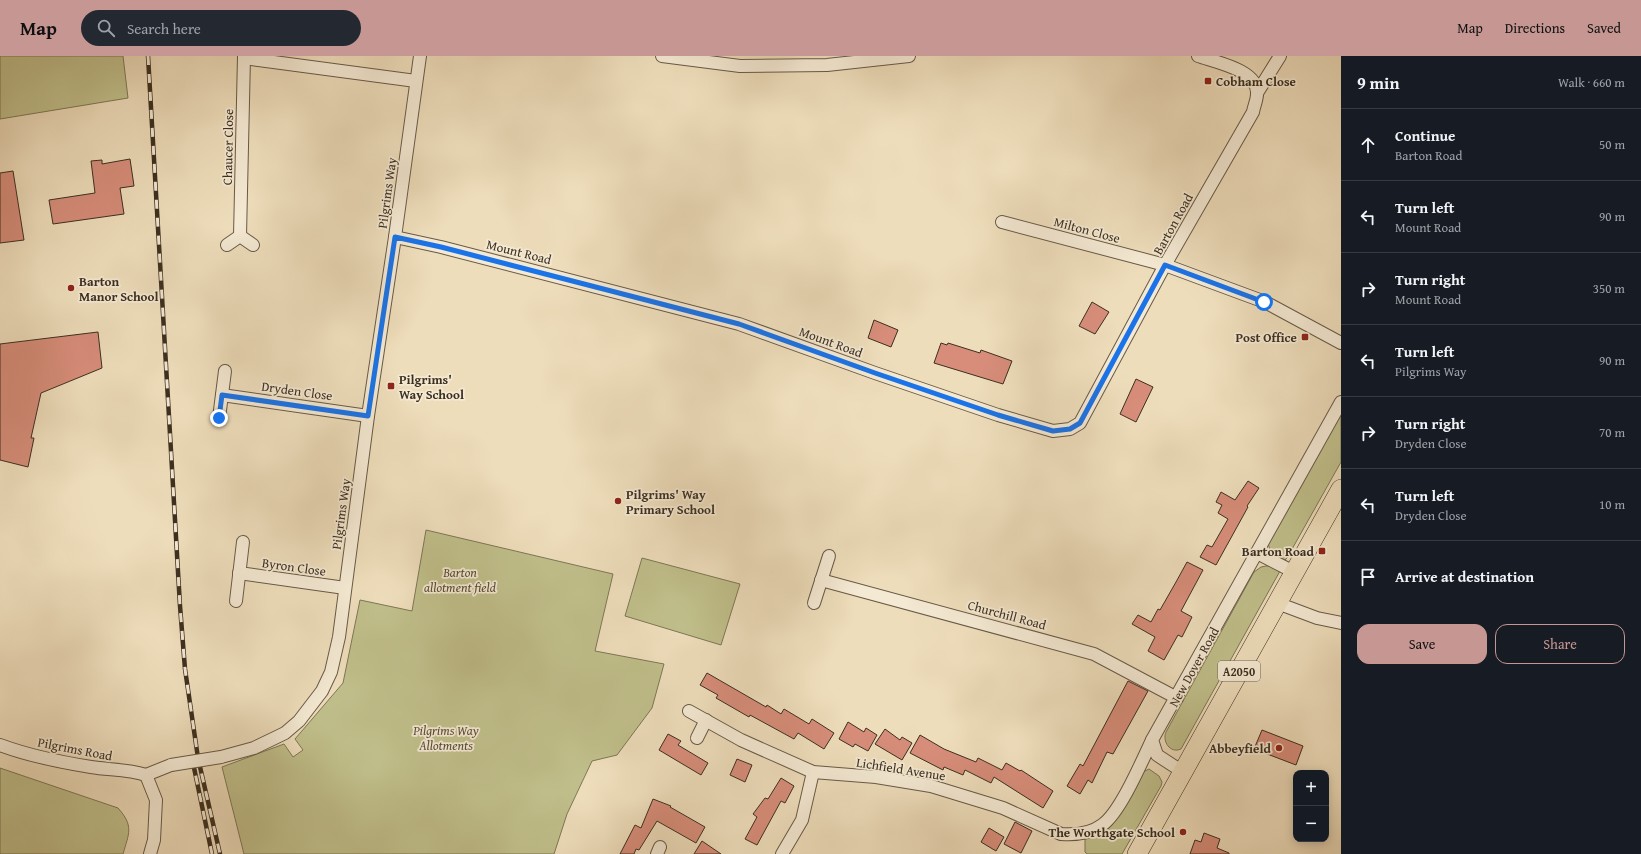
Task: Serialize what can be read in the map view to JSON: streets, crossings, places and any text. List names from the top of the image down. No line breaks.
{"streets":{"main road":["A2050"],"street":["Chaucer Close","Pilgrims Way","Barton Road","Milton Close","Mount Road","Dryden Close","Byron Close","Churchill Road","New Dover Road","Pilgrims Road","Lichfield Avenue"]},"crossings":[["Chaucer Close","Pilgrims Way"],["Pilgrims Way","Mount Road"],["Pilgrims Way","Dryden Close"],["Pilgrims Way","Byron Close"],["Pilgrims Way","Pilgrims Road"],["Barton Road","Milton Close"],["Barton Road","Mount Road"],["Milton Close","Mount Road"],["Churchill Road","New Dover Road"],["New Dover Road","Lichfield Avenue"]],"parks":["Barton allotment field","Pilgrims Way Allotments"],"places":{"transit":["Cobham Close","Post Office","Pilgrims' Way School","Barton Road"],"other":["Barton Manor School","Pilgrims' Way Primary School","Abbeyfield","The Worthgate School"]},"page":{"header":"Map","search":"Search here","nav":["Map","Directions","Saved"],"heading":["9 min","Walk · 660 m"],"list":[["Continue","Barton Road","50 m"],["Turn left","Mount Road","90 m"],["Turn right","Mount Road","350 m"],["Turn left","Pilgrims Way","90 m"],["Turn right","Dryden Close","70 m"],["Turn left","Dryden Close","10 m"],"Arrive at destination"],"buttons":["Save","Share"],"map_buttons":["+","−"]}}
